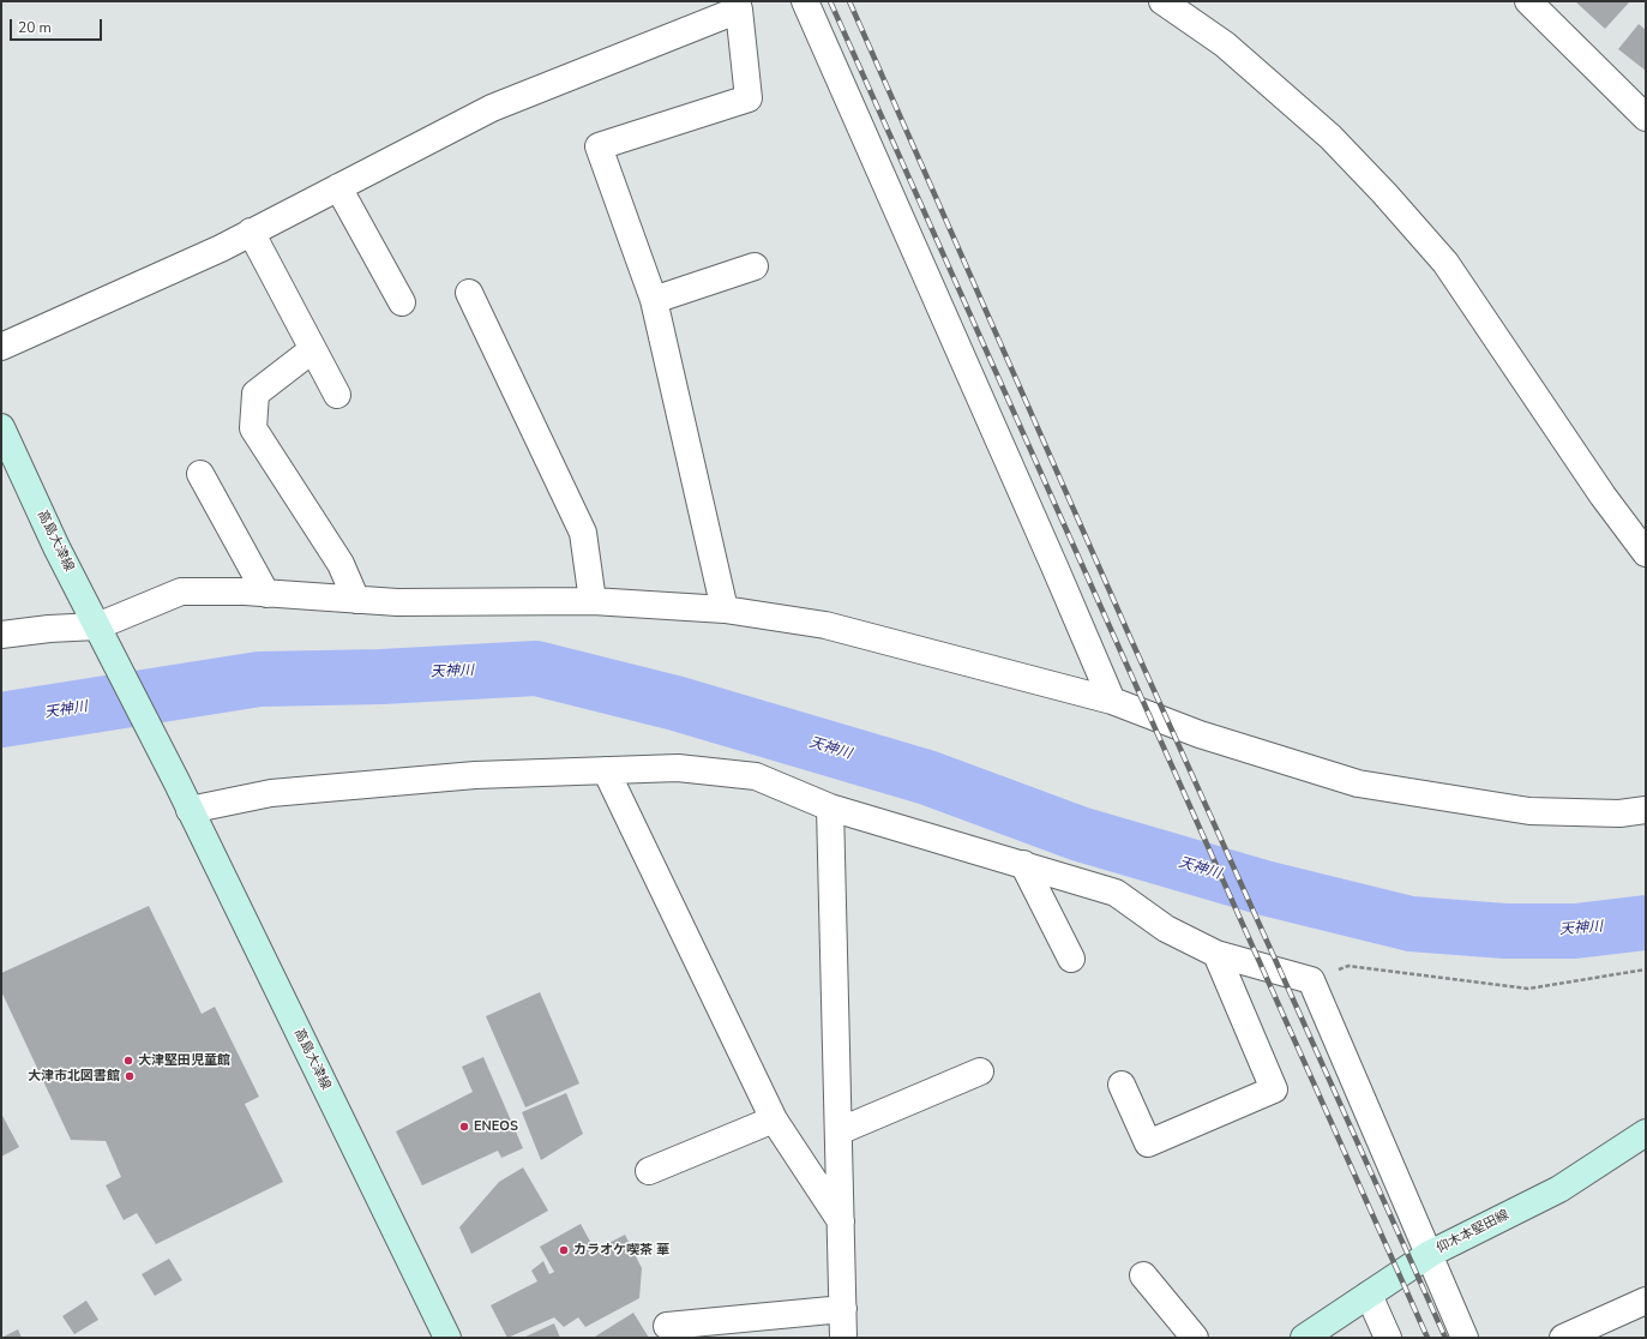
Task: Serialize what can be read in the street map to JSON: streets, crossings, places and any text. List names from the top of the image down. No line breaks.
{"streets":{"main road":["高島大津線","仰木本堅田線"]},"water":["天神川"],"places":["大津堅田児童館","大津市北図書館","ENEOS","カラオケ喫茶 華"],"scale_bar":"20 m"}
